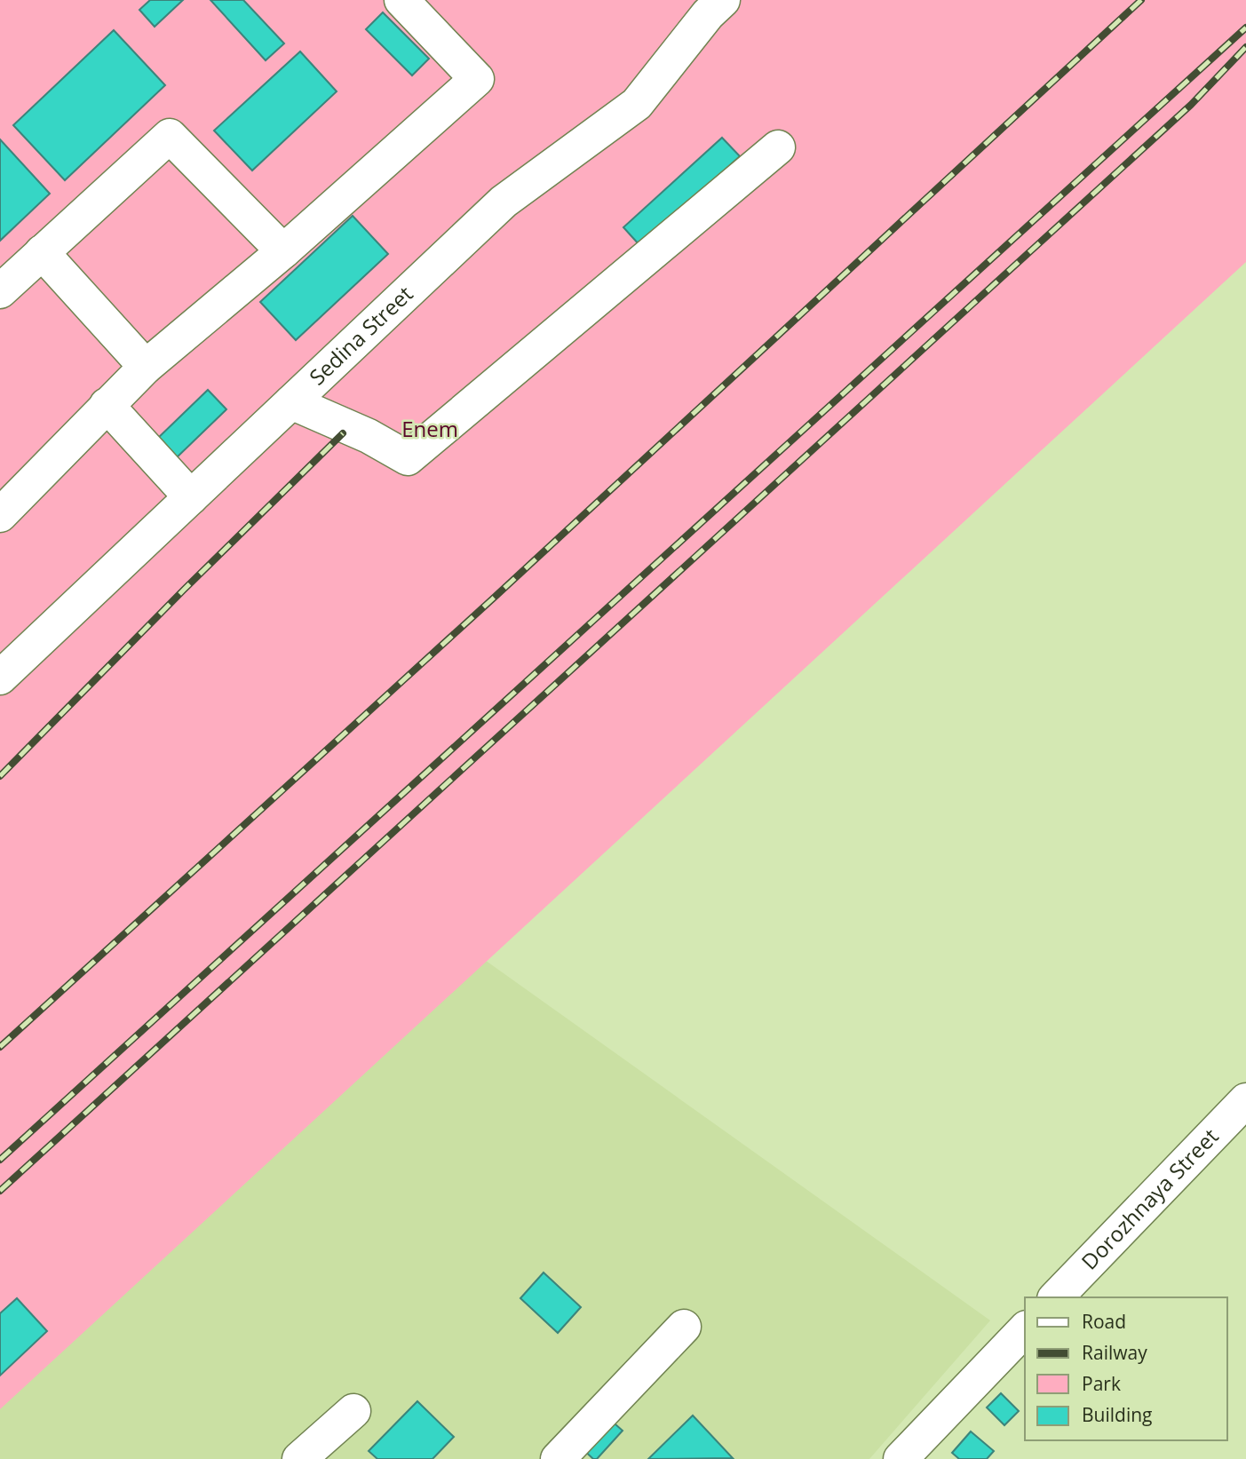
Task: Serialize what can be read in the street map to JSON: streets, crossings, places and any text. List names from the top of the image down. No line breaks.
{"streets":{"street":["Sedina Street","Dorozhnaya Street"]},"parks":["Enem"],"legend":["Road","Railway","Park","Building"]}
